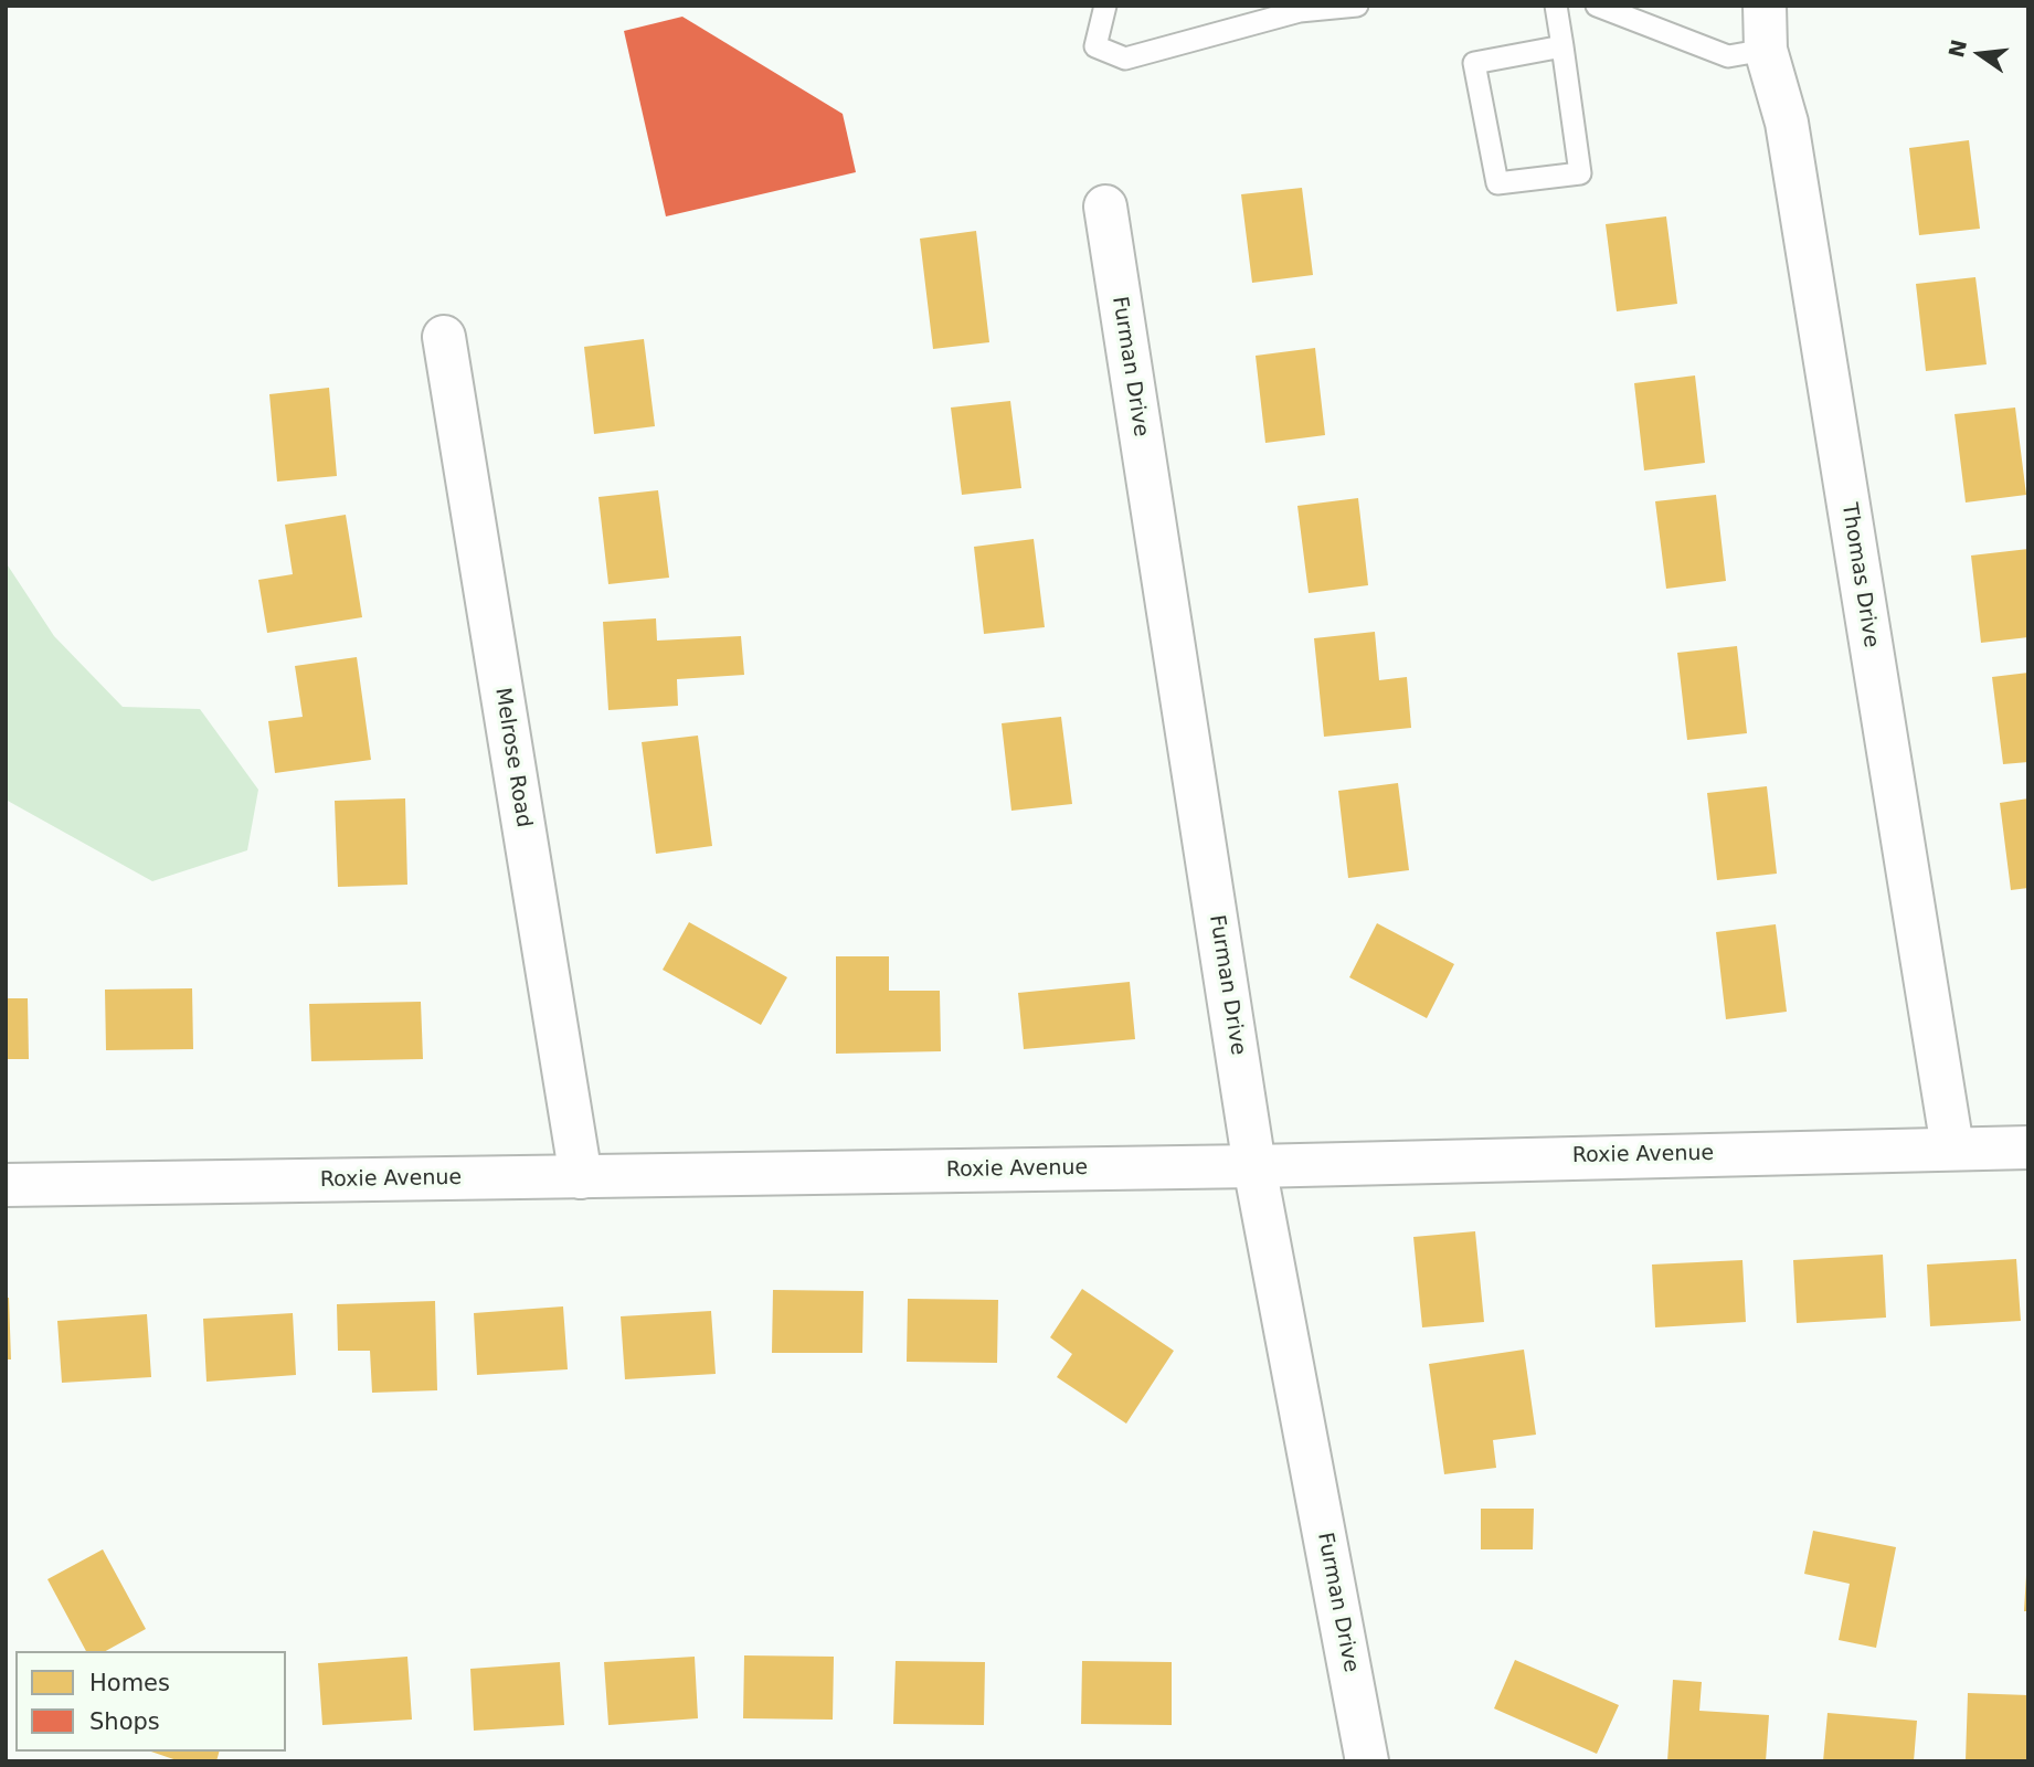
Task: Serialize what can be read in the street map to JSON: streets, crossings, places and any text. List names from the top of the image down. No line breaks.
{"streets":{"street":["Furman Drive","Thomas Drive","Melrose Road","Roxie Avenue"]},"crossings":[["Furman Drive","Roxie Avenue"],["Thomas Drive","Roxie Avenue"],["Melrose Road","Roxie Avenue"]],"legend":["Homes","Shops"],"north":"left"}
